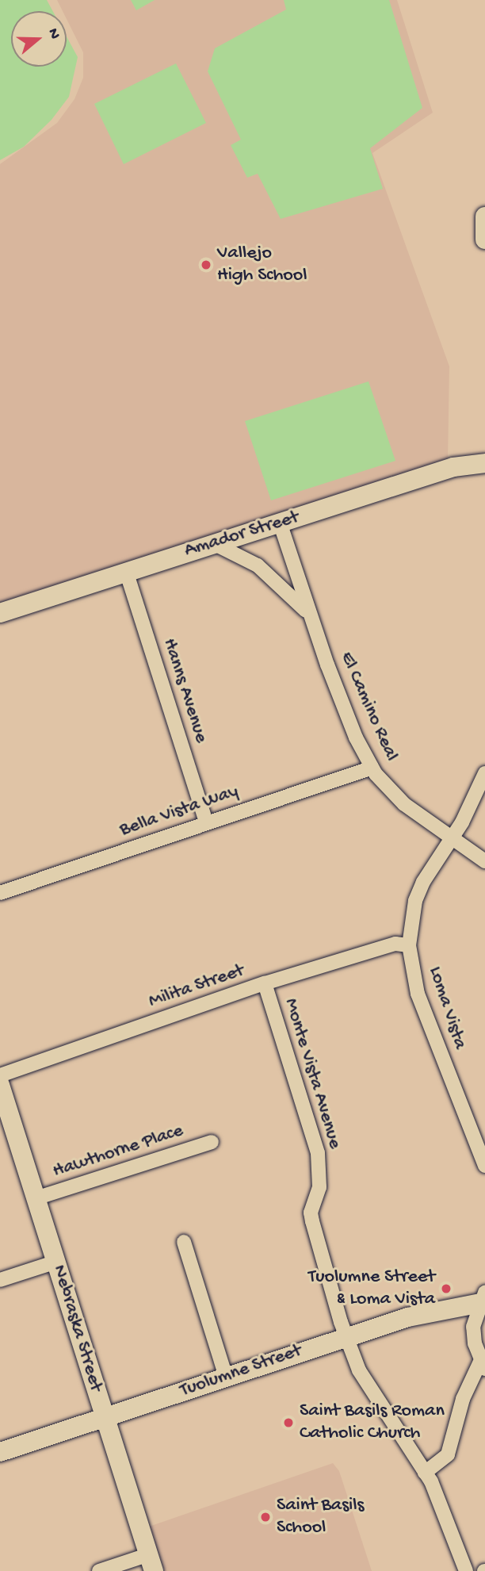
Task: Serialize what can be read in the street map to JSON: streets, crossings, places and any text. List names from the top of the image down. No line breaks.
{"streets":{"street":["Amador Street","Hanns Avenue","El Camino Real","Bella Vista Way","Milita Street","Loma Vista","Monte Vista Avenue","Hawthorne Place","Nebraska Street","Tuolumne Street"]},"crossings":[["Amador Street","Hanns Avenue"],["Amador Street","El Camino Real"],["Hanns Avenue","Bella Vista Way"],["El Camino Real","Bella Vista Way"],["El Camino Real","Loma Vista"],["Milita Street","Loma Vista"],["Milita Street","Monte Vista Avenue"],["Monte Vista Avenue","Tuolumne Street"],["Hawthorne Place","Nebraska Street"],["Nebraska Street","Tuolumne Street"]],"places":["Vallejo High School","Tuolumne Street & Loma Vista","Saint Basils Roman Catholic Church","Saint Basils School"],"north":"right"}
